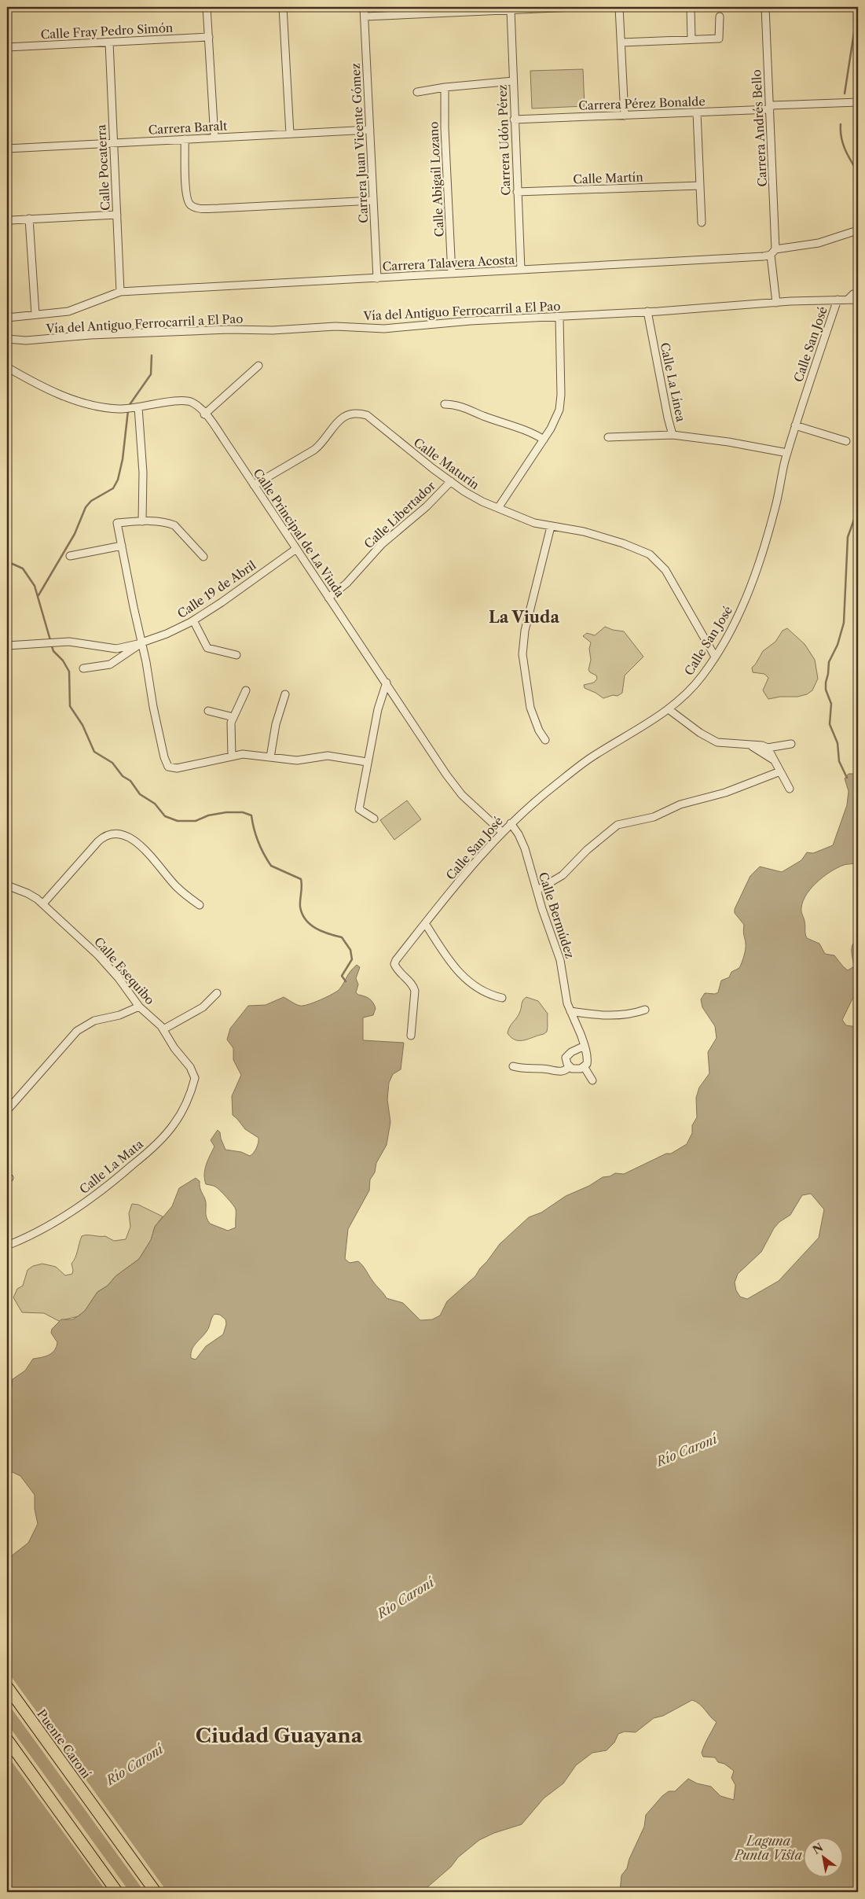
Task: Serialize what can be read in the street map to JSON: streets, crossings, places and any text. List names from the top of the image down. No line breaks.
{"streets":{"main road":["Puente Caroní"],"street":["Calle Fray Pedro Simón","Carrera Pérez Bonalde","Carrera Baralt","Carrera Andrés Bello","Carrera Udón Pérez","Carrera Juan Vicente Gómez","Calle Pocaterra","Calle Martín","Calle Abigaíl Lozano","Carrera Talavera Acosta","Vía del Antiguo Ferrocarril a El Pao","Calle San José","Calle La Línea","Calle Maturín","Calle Libertador","Calle Principal de La Viuda","Calle 19 de Abril","Calle Bermúdez","Calle Esequibo","Calle La Mata"]},"crossings":[["Calle Fray Pedro Simón","Calle Pocaterra"],["Carrera Pérez Bonalde","Carrera Andrés Bello"],["Carrera Pérez Bonalde","Carrera Udón Pérez"],["Carrera Baralt","Carrera Juan Vicente Gómez"],["Carrera Baralt","Calle Pocaterra"],["Carrera Andrés Bello","Carrera Talavera Acosta"],["Carrera Andrés Bello","Vía del Antiguo Ferrocarril a El Pao"],["Carrera Udón Pérez","Calle Martín"],["Carrera Udón Pérez","Carrera Talavera Acosta"],["Carrera Juan Vicente Gómez","Carrera Talavera Acosta"],["Calle Pocaterra","Carrera Talavera Acosta"],["Calle Abigaíl Lozano","Carrera Talavera Acosta"],["Vía del Antiguo Ferrocarril a El Pao","Calle San José"],["Vía del Antiguo Ferrocarril a El Pao","Calle La Línea"],["Calle San José","Calle La Línea"],["Calle San José","Calle Maturín"],["Calle San José","Calle Principal de La Viuda"],["Calle San José","Calle Bermúdez"],["Calle Maturín","Calle Libertador"],["Calle Maturín","Calle Principal de La Viuda"],["Calle Libertador","Calle Principal de La Viuda"],["Calle Principal de La Viuda","Calle 19 de Abril"],["Calle Esequibo","Calle La Mata"]],"districts":["La Viuda","Ciudad Guayana"],"water":["Río Caroní","Laguna Punta Vista"],"north":"top left"}
